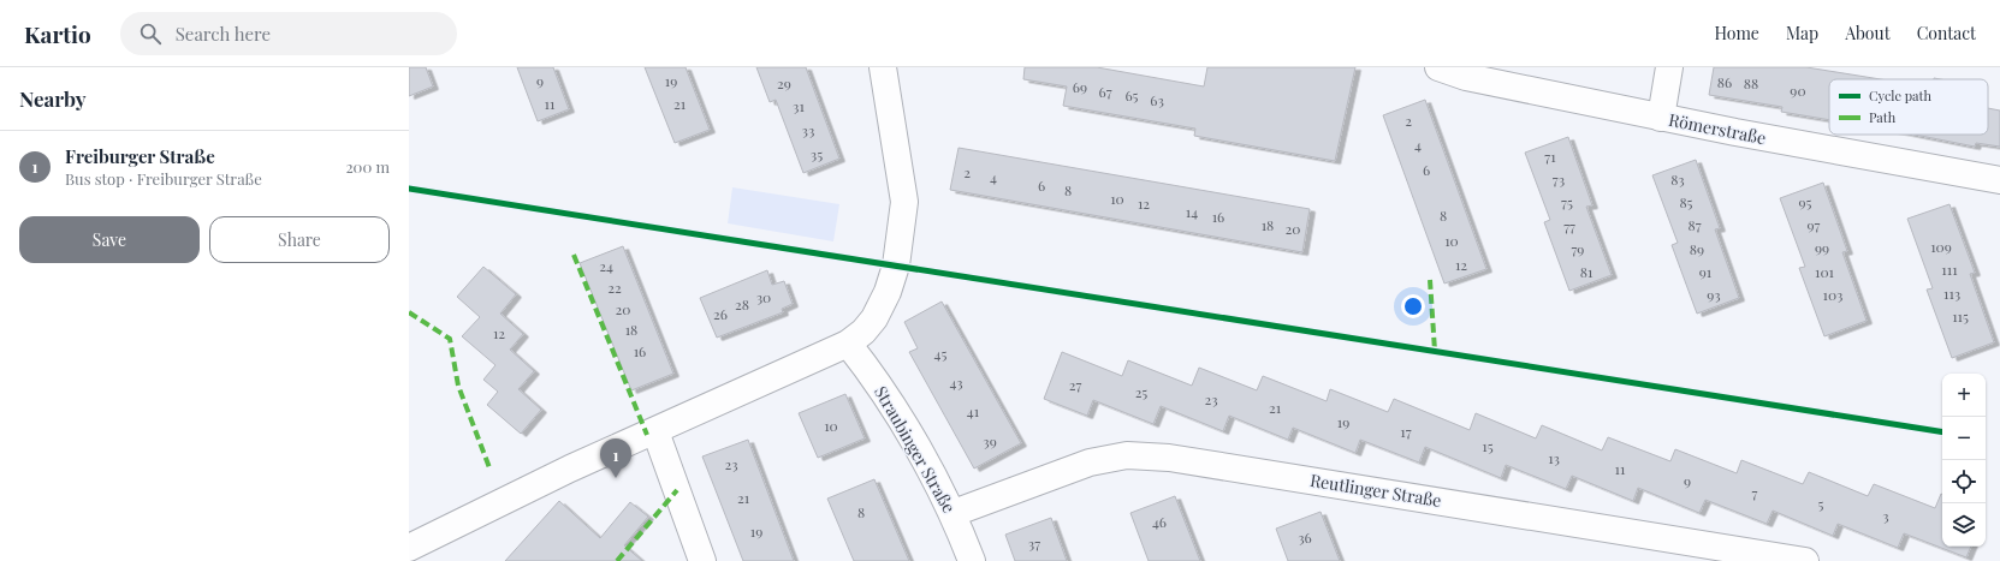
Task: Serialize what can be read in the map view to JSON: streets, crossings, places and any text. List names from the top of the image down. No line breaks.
{"streets":{"street":["Römerstraße","Straubinger Straße","Reutlinger Straße"]},"crossings":[["Straubinger Straße","Reutlinger Straße"]],"house_numbers":["9","19","86","29","88","69","90","67","65","63","11","21","31","2","33","4","35","71","6","2","4","73","83","6","8","10","75","85","95","12","14","8","16","18","87","97","77","20","10","109","99","79","89","12","24","111","81","91","101","22","113","93","103","30","28","20","26","115","18","12","16","45","43","27","25","23","21","41","19","10","17","39","15","13","23","11","9","7","21","5","8","3","46","19","36","37"],"legend":["Cycle path","Path"],"page":{"header":"Kartio","search":"Search here","nav":["Home","Map","About","Contact"],"heading":"Nearby","list":[{"mark":"1","name":"Freiburger Straße","note":"Bus stop · Freiburger Straße","value":"200 m"}],"buttons":["Save","Share"],"map_buttons":["+","−"],"pins":"1"}}
